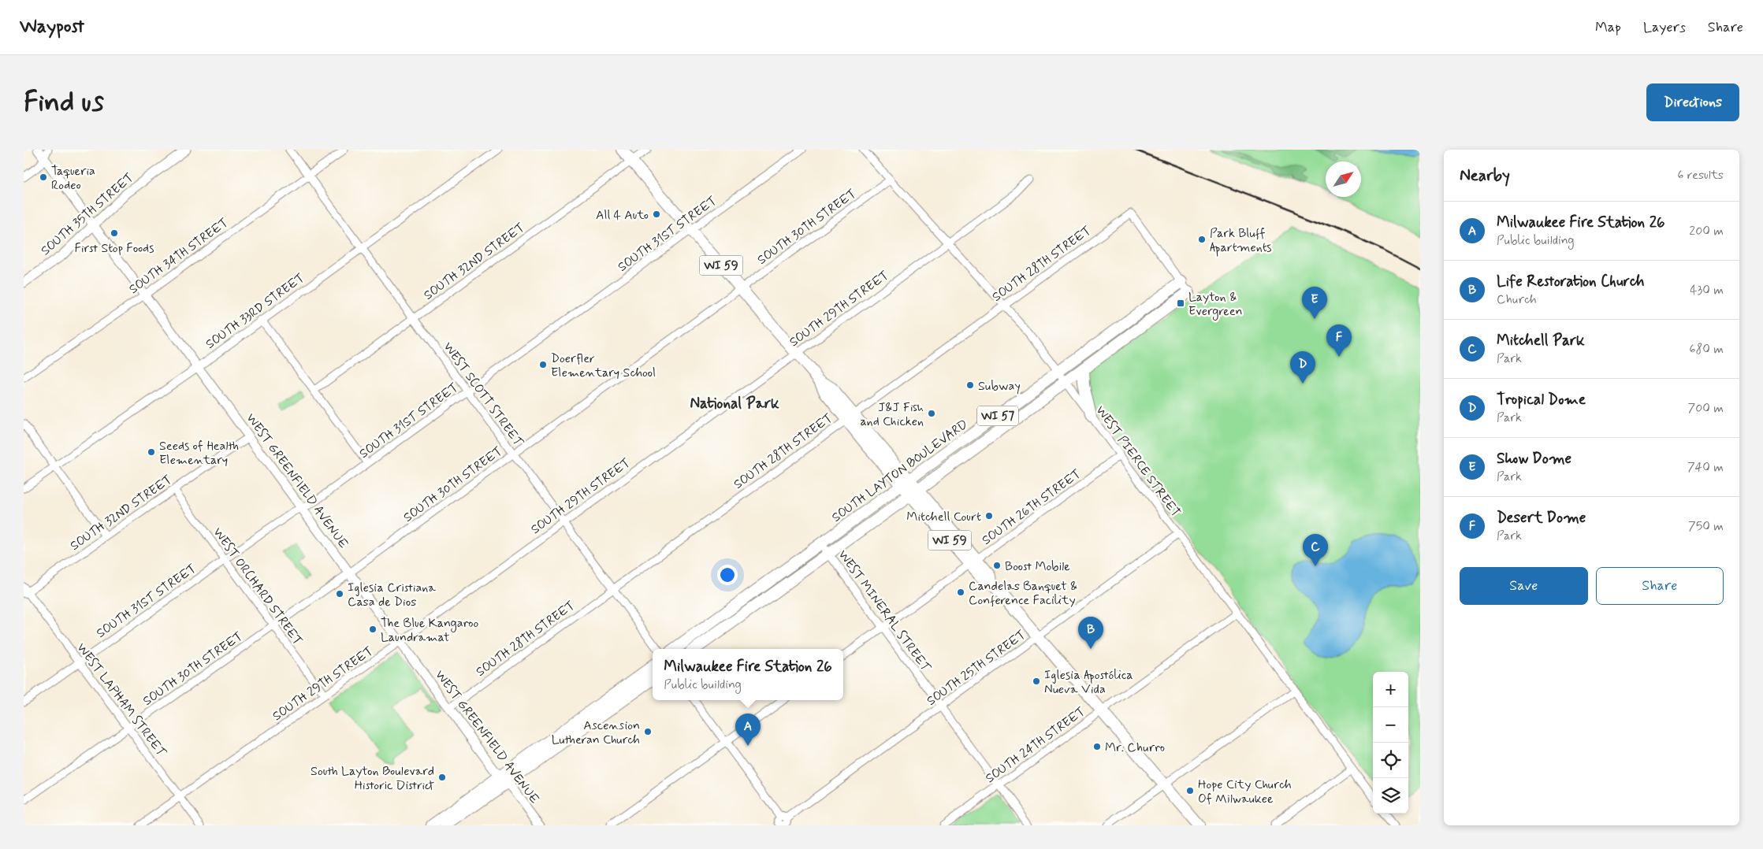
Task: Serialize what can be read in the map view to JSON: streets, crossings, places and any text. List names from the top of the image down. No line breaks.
{"streets":{"main road":["SOUTH 35TH STREET","WI 59","WI 57","SOUTH LAYTON BOULEVARD","WEST GREENFIELD AVENUE"],"street":["SOUTH 30TH STREET","SOUTH 31ST STREET","SOUTH 34TH STREET","SOUTH 32ND STREET","SOUTH 28TH STREET","SOUTH 29TH STREET","SOUTH 33RD STREET","WEST SCOTT STREET","WEST PIERCE STREET","SOUTH 26TH STREET","WEST ORCHARD STREET","WEST MINERAL STREET","SOUTH 25TH STREET","WEST LAPHAM STREET","SOUTH 24TH STREET"]},"crossings":[["SOUTH 35TH STREET","WEST GREENFIELD AVENUE"],["SOUTH 30TH STREET","WI 59"],["SOUTH 30TH STREET","WEST SCOTT STREET"],["SOUTH 30TH STREET","WEST PIERCE STREET"],["SOUTH 30TH STREET","WEST GREENFIELD AVENUE"],["SOUTH 30TH STREET","WEST ORCHARD STREET"],["SOUTH 30TH STREET","WEST LAPHAM STREET"],["SOUTH 31ST STREET","WI 59"],["SOUTH 31ST STREET","WEST SCOTT STREET"],["SOUTH 31ST STREET","WEST GREENFIELD AVENUE"],["SOUTH 31ST STREET","WEST ORCHARD STREET"],["SOUTH 31ST STREET","WEST LAPHAM STREET"],["SOUTH 34TH STREET","WEST SCOTT STREET"],["SOUTH 34TH STREET","WEST GREENFIELD AVENUE"],["SOUTH 32ND STREET","WI 59"],["SOUTH 32ND STREET","WEST SCOTT STREET"],["SOUTH 32ND STREET","WEST GREENFIELD AVENUE"],["SOUTH 32ND STREET","WEST ORCHARD STREET"],["SOUTH 32ND STREET","WEST LAPHAM STREET"],["SOUTH 28TH STREET","WI 59"],["SOUTH 28TH STREET","WEST SCOTT STREET"],["SOUTH 28TH STREET","WEST PIERCE STREET"],["SOUTH 28TH STREET","SOUTH LAYTON BOULEVARD"],["SOUTH 28TH STREET","WEST GREENFIELD AVENUE"],["WI 59","SOUTH 29TH STREET"],["WI 59","SOUTH LAYTON BOULEVARD"],["WI 59","SOUTH 26TH STREET"],["WI 59","SOUTH 25TH STREET"],["WI 59","SOUTH 24TH STREET"],["SOUTH 29TH STREET","WEST SCOTT STREET"],["SOUTH 29TH STREET","WEST PIERCE STREET"],["SOUTH 29TH STREET","WEST GREENFIELD AVENUE"],["SOUTH 29TH STREET","WEST ORCHARD STREET"],["SOUTH 29TH STREET","WEST LAPHAM STREET"],["SOUTH 33RD STREET","WEST SCOTT STREET"],["SOUTH 33RD STREET","WEST GREENFIELD AVENUE"],["WEST PIERCE STREET","SOUTH LAYTON BOULEVARD"],["WEST PIERCE STREET","SOUTH 26TH STREET"],["WEST PIERCE STREET","SOUTH 25TH STREET"],["WEST PIERCE STREET","SOUTH 24TH STREET"],["SOUTH LAYTON BOULEVARD","WEST MINERAL STREET"],["SOUTH 26TH STREET","WEST MINERAL STREET"],["WEST MINERAL STREET","SOUTH 25TH STREET"],["WEST MINERAL STREET","SOUTH 24TH STREET"]],"districts":["National Park"],"places":{"other":["Taqueria Rodeo","All 4 Auto","First Stop Foods","Park Bluff Apartments","Doerfler Elementary School","Subway","J&J Fish and Chicken","Seeds of Health Elementary","Mitchell Court","Boost Mobile","Candelas Banquet & Conference Facility","Iglesia Cristiana Casa de Dios","The Blue Kangaroo Laundramat","Iglesia Apostólica Nueva Vida","Ascension Lutheran Church","Mr. Churro","South Layton Boulevard Historic District","Hope City Church Of Milwaukee"],"transit":["Layton & Evergreen"]},"north":"top right","page":{"header":"Waypost","nav":["Map","Layers","Share"],"buttons":["Directions",["Save","Share"]],"title":"Find us","heading":["Nearby","6 results"],"list":[{"mark":"A","name":"Milwaukee Fire Station 26","note":"Public building","value":"200 m"},{"mark":"B","name":"Life Restoration Church","note":"Church","value":"430 m"},{"mark":"C","name":"Mitchell Park","note":"Park","value":"680 m"},{"mark":"D","name":"Tropical Dome","note":"Park","value":"700 m"},{"mark":"E","name":"Show Dome","note":"Park","value":"740 m"},{"mark":"F","name":"Desert Dome","note":"Park","value":"750 m"}],"pins":["E","F","D","C","B","A"],"popup":["Milwaukee Fire Station 26","Public building"],"map_buttons":["+","−"]}}
